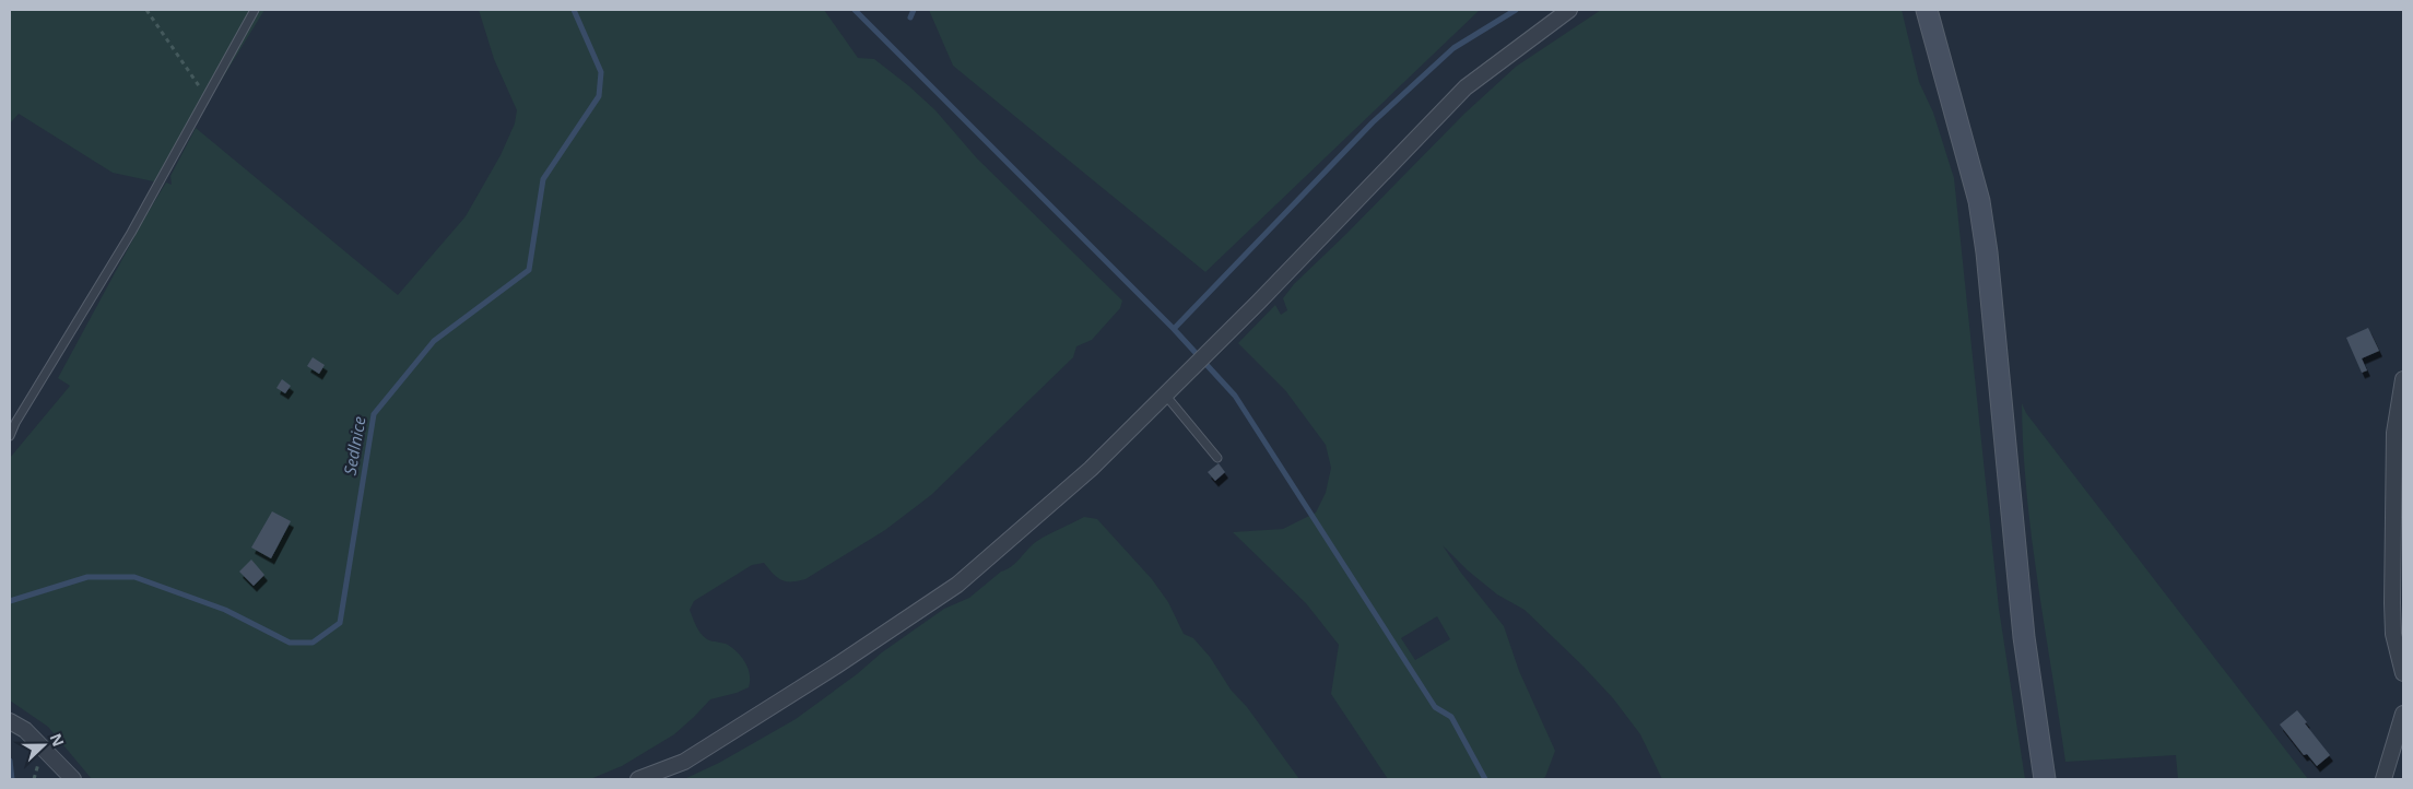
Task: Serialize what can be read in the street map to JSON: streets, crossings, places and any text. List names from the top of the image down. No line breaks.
{"water":["Sedlnice"],"north":"right"}
